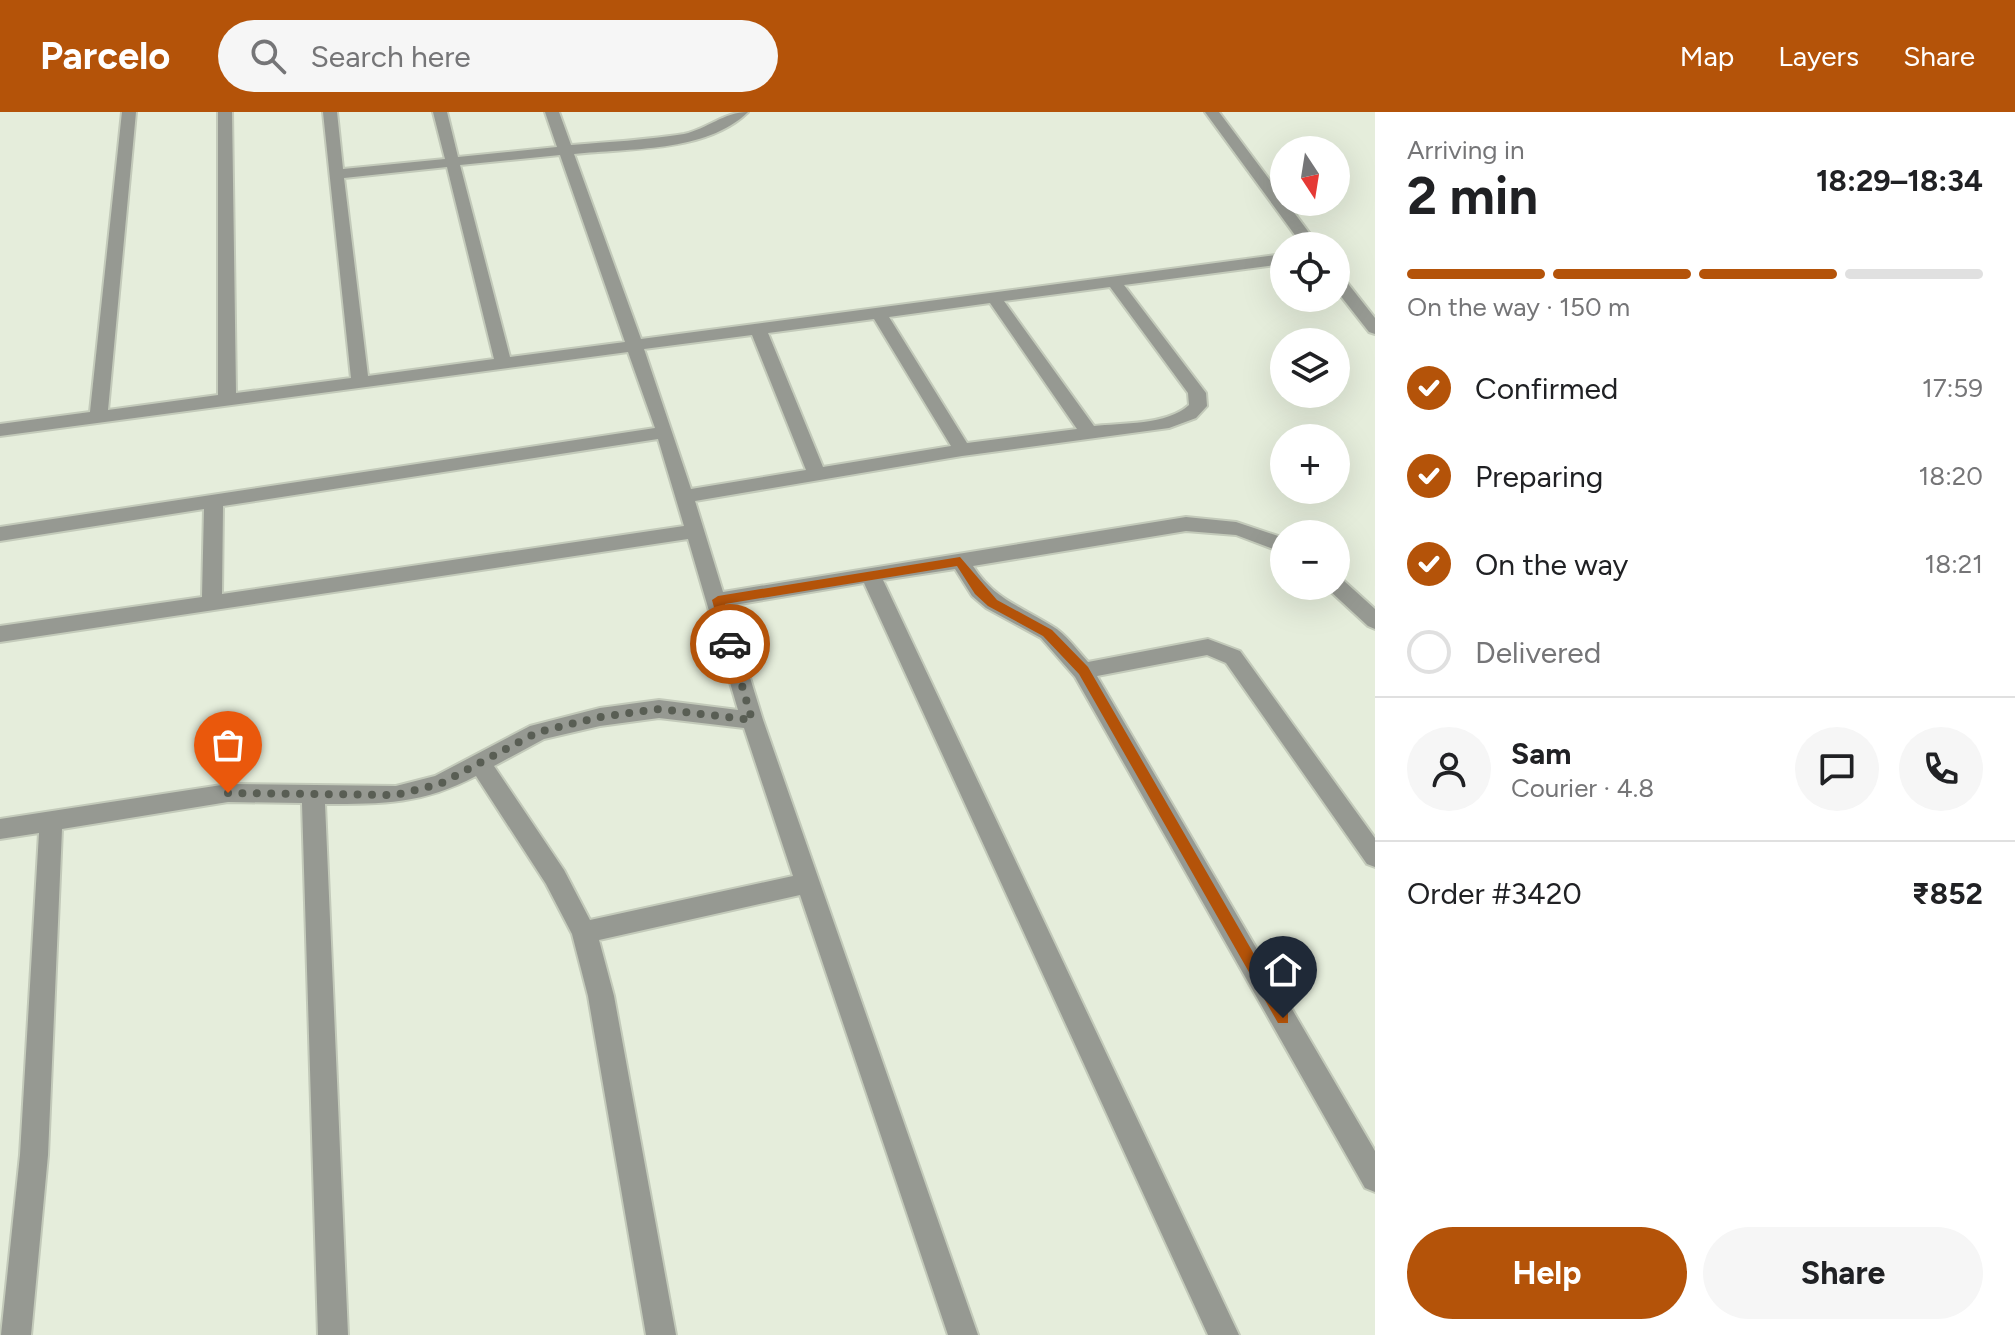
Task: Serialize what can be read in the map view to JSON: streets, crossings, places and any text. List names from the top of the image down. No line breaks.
{"north":"bottom","page":{"header":"Parcelo","search":"Search here","nav":["Map","Layers","Share"],"heading":["2 min","Arriving in","18:29–18:34"],"panel":["Sam","Courier · 4.8","Order #3420","₹852"],"map_buttons":["+","−"],"bar":"On the way · 150 m","list":[["Confirmed","17:59"],["Preparing","18:20"],["On the way","18:21"],"Delivered"],"buttons":["Help","Share"]}}
